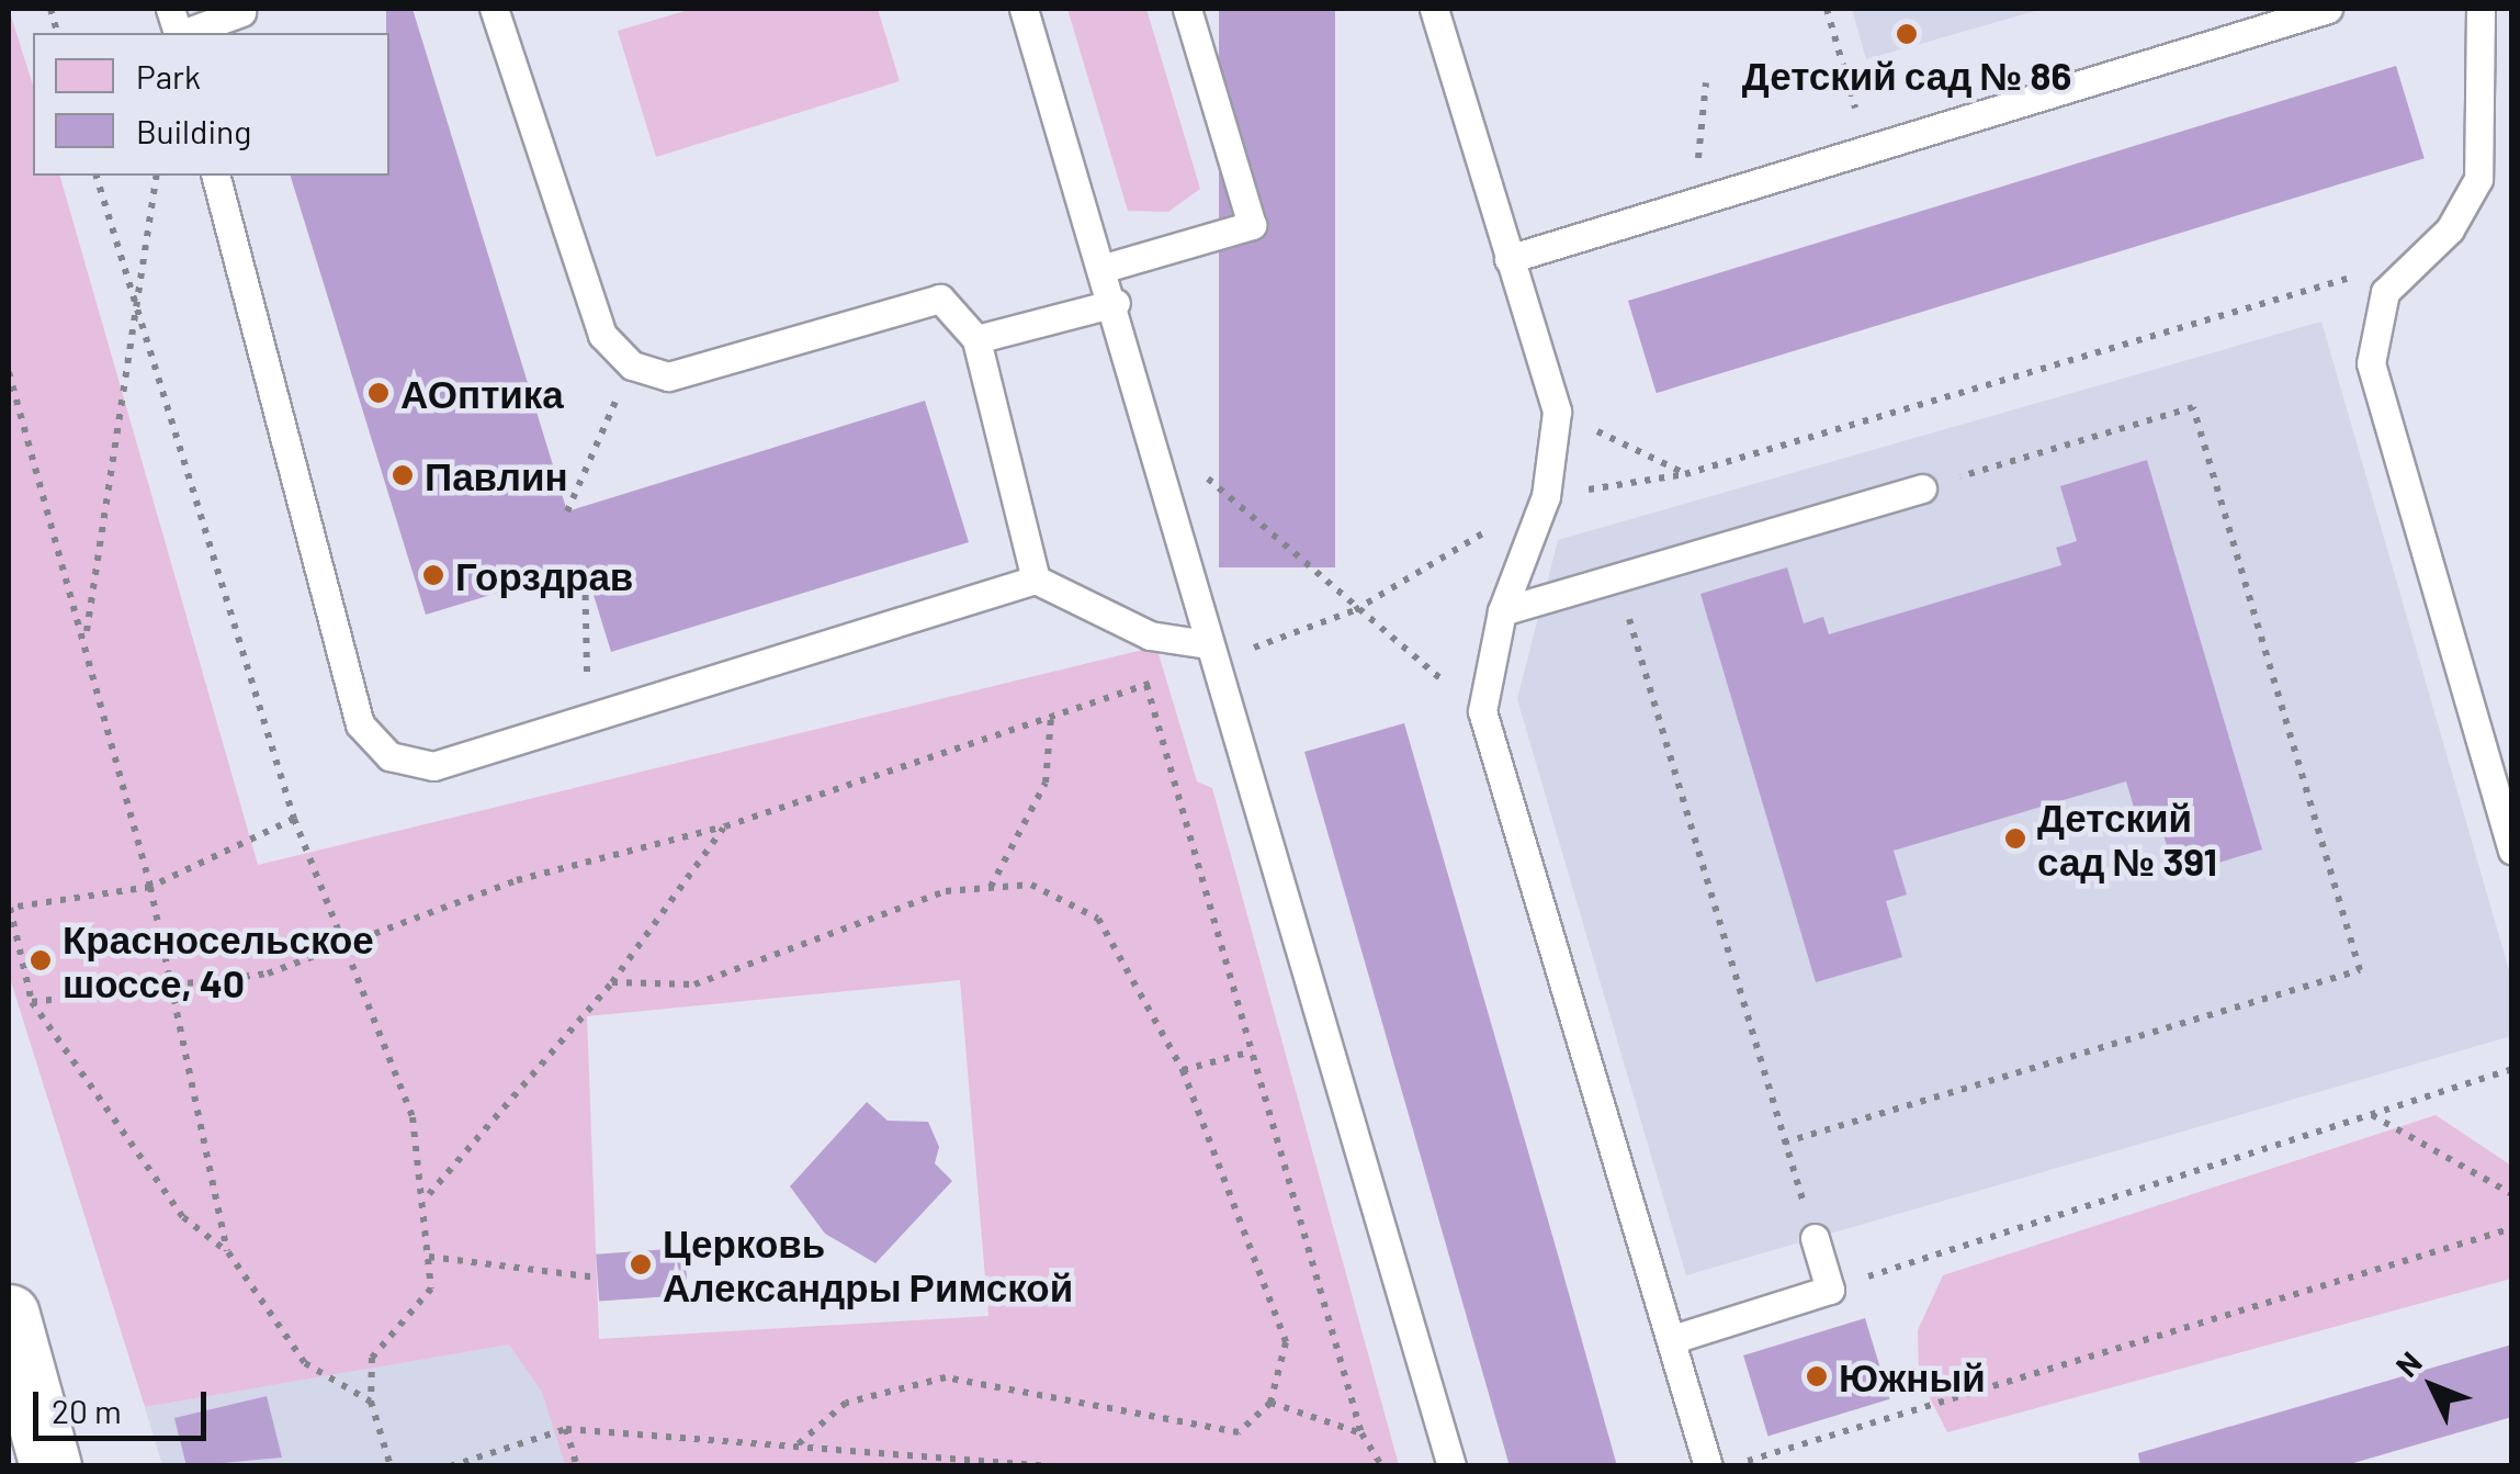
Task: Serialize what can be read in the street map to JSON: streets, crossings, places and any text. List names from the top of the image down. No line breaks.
{"places":["Детский сад № 86","АОптика","Павлин","Горздрав","Детский сад № 391","Красносельское шоссе, 40","Церковь Александры Римской","Южный"],"legend":["Park","Building"],"scale_bar":"20 m","north":"top left"}
